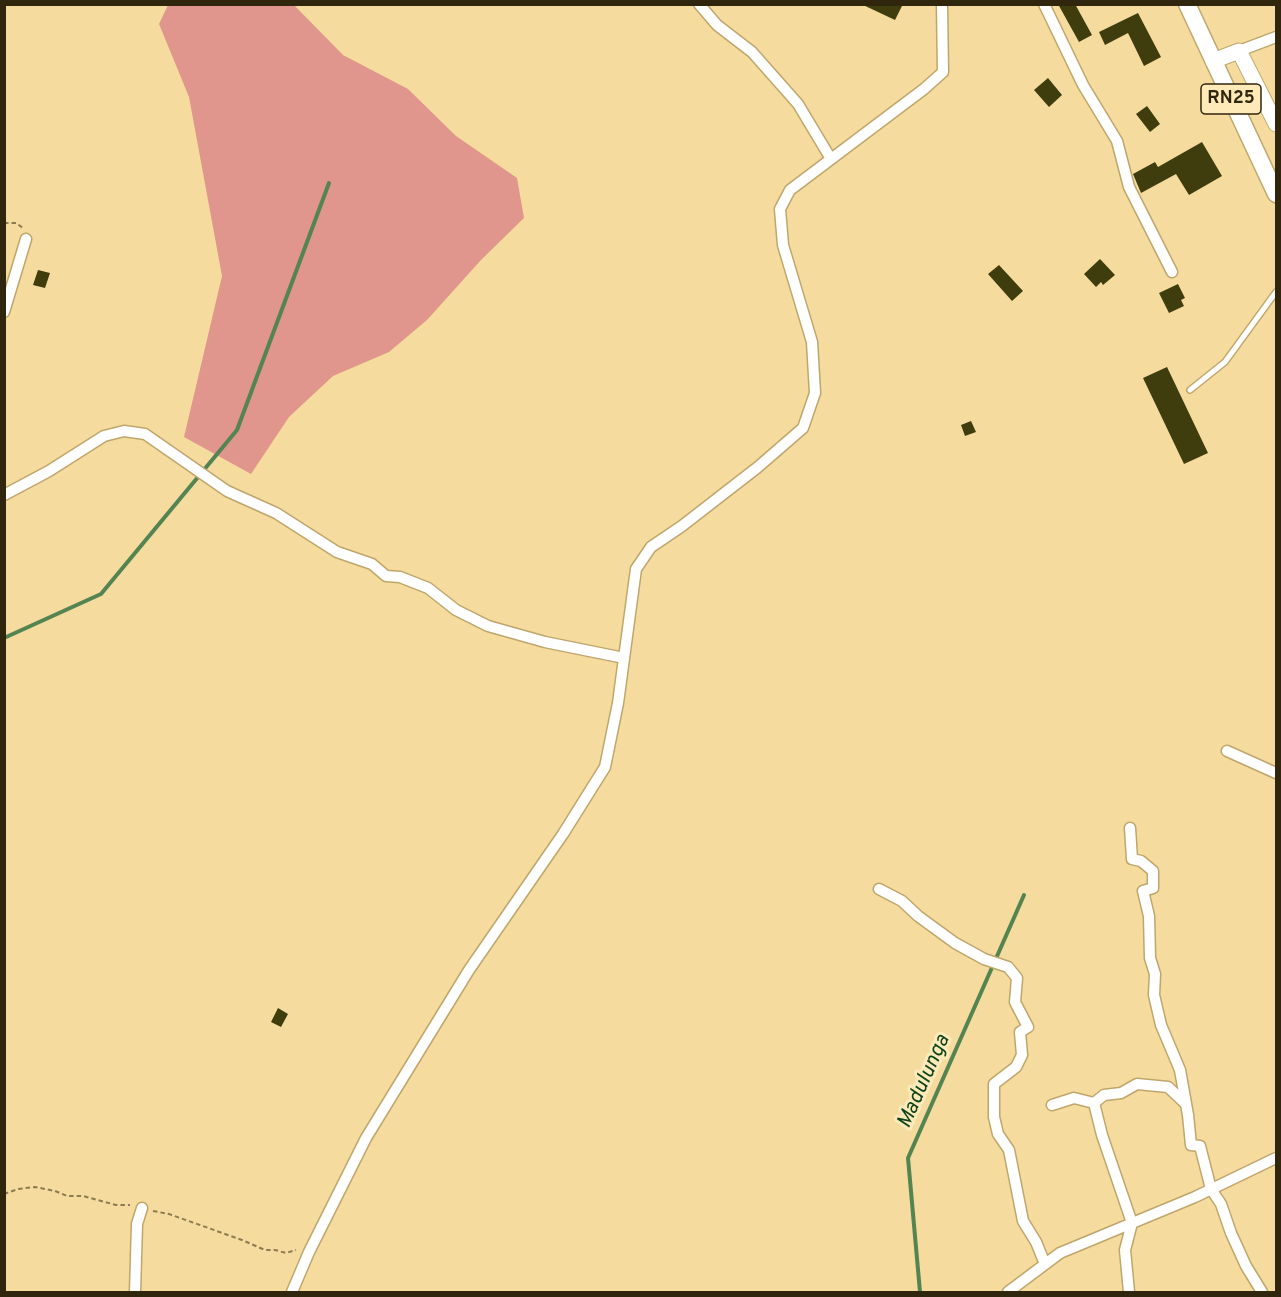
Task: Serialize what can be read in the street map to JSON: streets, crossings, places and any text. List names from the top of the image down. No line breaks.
{"streets":{"main road":["RN25"]},"water":["Madulunga"]}
